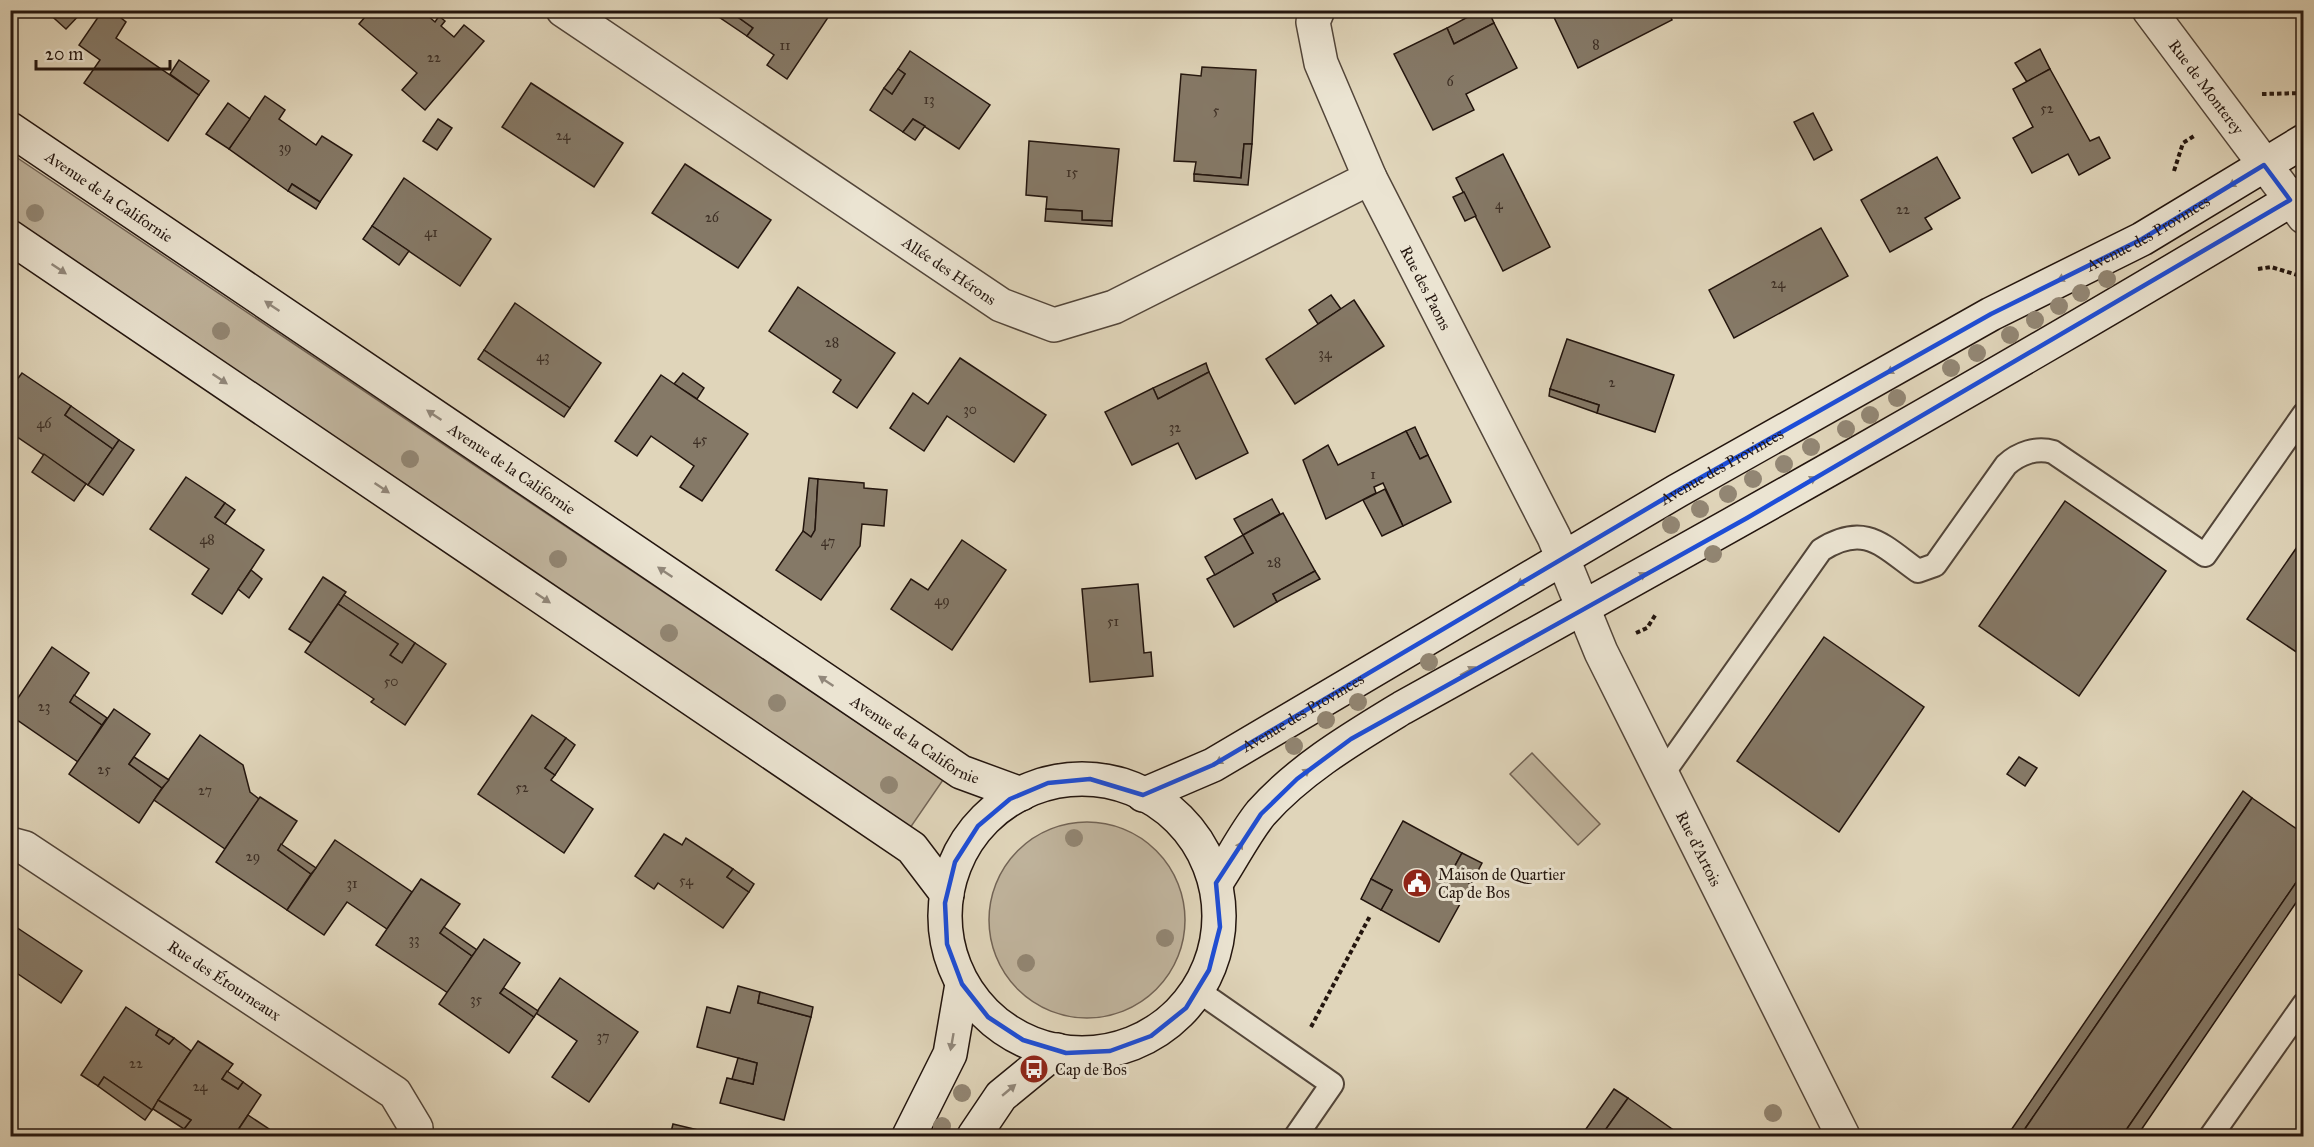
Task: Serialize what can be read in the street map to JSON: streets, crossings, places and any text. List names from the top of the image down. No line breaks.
{"streets":{"street":["Rue de Monterey","Avenue de la Californie","Avenue des Provinces","Allée des Hérons","Rue des Paons","Rue d'Artois","Rue des Étourneaux"]},"crossings":[["Rue de Monterey","Avenue des Provinces"],["Avenue des Provinces","Rue des Paons"],["Avenue des Provinces","Rue d'Artois"],["Allée des Hérons","Rue des Paons"],["Rue des Paons","Rue d'Artois"]],"places":{"public building":["Maison de Quartier Cap de Bos"],"bus stop":["Cap de Bos"]},"house_numbers":["8","11","22","6","13","52","5","24","39","15","4","22","26","41","24","28","34","43","2","30","46","32","45","1","48","47","28","49","51","50","23","25","52","27","29","54","31","33","35","37","22","24"],"scale_bar":"20 m"}
